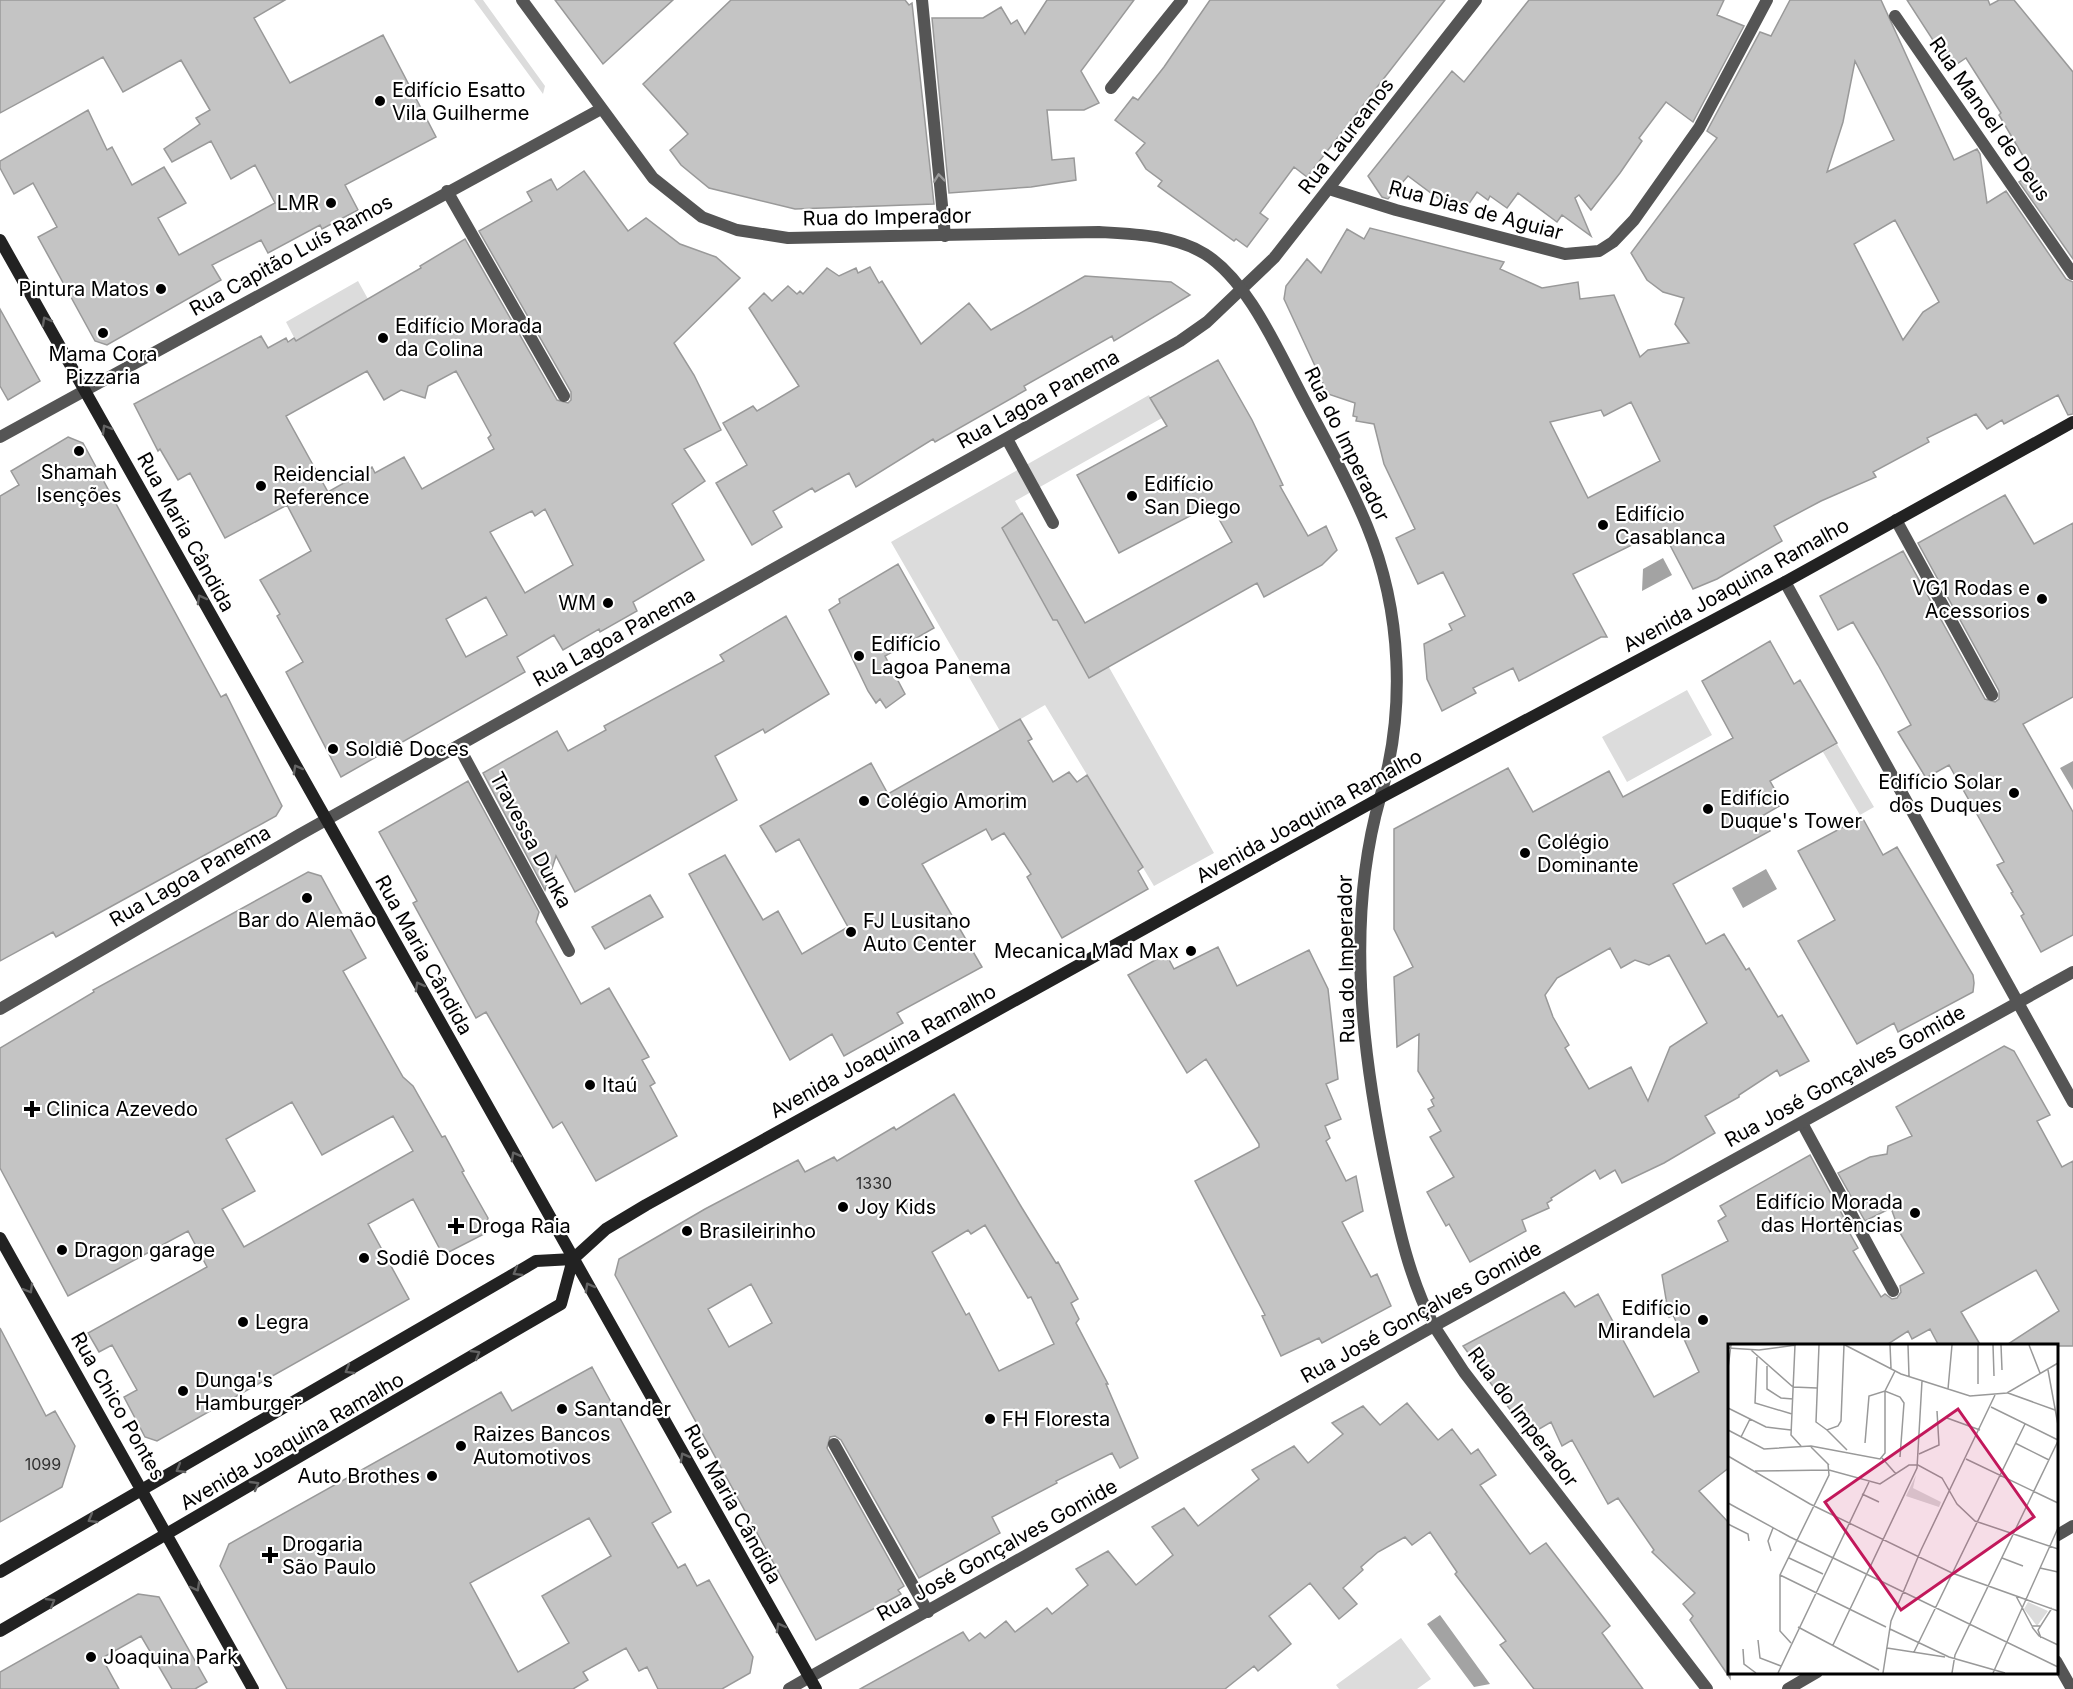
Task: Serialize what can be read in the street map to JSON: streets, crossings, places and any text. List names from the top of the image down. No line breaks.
{"streets":{"main road":["Rua Maria Cândida","Avenida Joaquina Ramalho","Rua Chico Pontes"],"street":["Rua Manoel de Deus","Rua Laureanos","Rua Dias de Aguiar","Rua do Imperador","Rua Capitão Luís Ramos","Rua Lagoa Panema","Travessa Dunka","Rua José Gonçalves Gomide"]},"crossings":[["Rua Laureanos","Rua Dias de Aguiar"],["Rua Laureanos","Rua do Imperador"],["Rua Laureanos","Rua Lagoa Panema"],["Rua do Imperador","Rua Capitão Luís Ramos"],["Rua do Imperador","Rua Lagoa Panema"],["Rua do Imperador","Avenida Joaquina Ramalho"],["Rua do Imperador","Rua José Gonçalves Gomide"],["Rua Capitão Luís Ramos","Rua Maria Cândida"],["Rua Lagoa Panema","Rua Maria Cândida"],["Rua Lagoa Panema","Travessa Dunka"],["Rua Maria Cândida","Avenida Joaquina Ramalho"],["Rua Maria Cândida","Rua José Gonçalves Gomide"],["Avenida Joaquina Ramalho","Rua Chico Pontes"]],"one_way":["Rua Maria Cândida","Rua Chico Pontes"],"places":{"other":["Edifício Esatto Vila Guilherme","LMR","Pintura Matos","Mama Cora Pizzaria","Edifício Morada da Colina","Shamah Isenções","Reidencial Reference","Edifício San Diego","Edifício Casablanca","VG1 Rodas e Acessorios","WM","Edifício Lagoa Panema","Soldiê Doces","Edifício Solar dos Duques","Colégio Amorim","Edifício Duque's Tower","Colégio Dominante","Bar do Alemão","FJ Lusitano Auto Center","Mecanica Mad Max","Itaú","Joy Kids","Edifício Morada das Hortências","Brasileirinho","Dragon garage","Sodiê Doces","Edifício Mirandela","Legra","Dunga's Hamburger","Santander","FH Floresta","Raizes Bancos Automotivos","Auto Brothes","Joaquina Park"],"health":["Clinica Azevedo","Droga Raia","Drogaria São Paulo"]},"house_numbers":["1330","1099"]}
